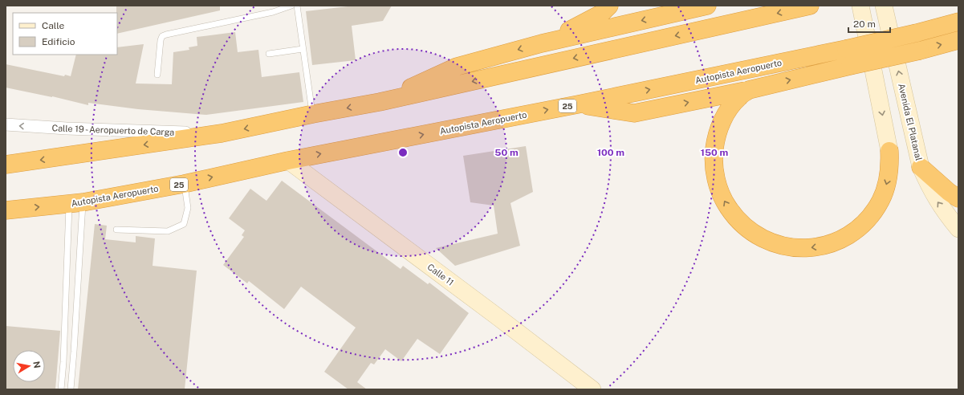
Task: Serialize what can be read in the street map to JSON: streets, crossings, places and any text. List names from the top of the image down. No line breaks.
{"streets":{"highway":["Autopista Aeropuerto","25"],"main road":["Avenida El Platanal","Calle 11"],"street":["Calle 19 - Aeropuerto de Carga"]},"crossings":[["Autopista Aeropuerto","Calle 11"]],"one_way":["Calle 19 - Aeropuerto de Carga"],"legend":["Calle","Edificio"],"scale_bar":"20 m","north":"right","rings":["50 m","100 m","150 m"]}
